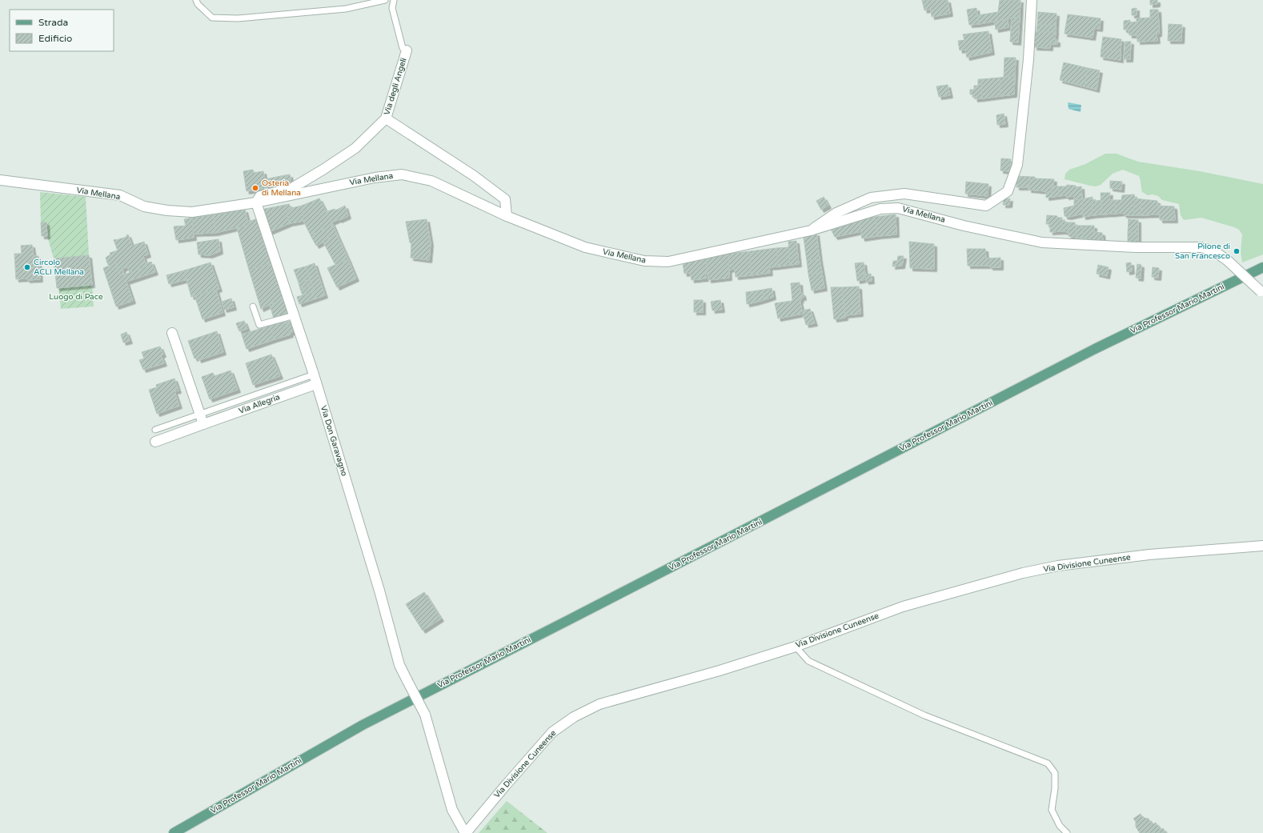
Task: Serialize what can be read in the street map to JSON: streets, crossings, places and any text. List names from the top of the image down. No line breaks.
{"streets":{"main road":["Via Professor Mario Martini"],"street":["Via degli Angeli","Via Mellana","Via Allegria","Via Don Garavagno","Via Divisione Cuneense"]},"crossings":[["Via degli Angeli","Via Mellana"],["Via degli Angeli","Via Don Garavagno"],["Via Mellana","Via Don Garavagno"],["Via Allegria","Via Don Garavagno"],["Via Don Garavagno","Via Divisione Cuneense"]],"parks":["Luogo di Pace"],"places":["Osteria di Mellana","Pilone di San Francesco","Circolo ACLI Mellana"],"legend":["Strada","Edificio"]}
